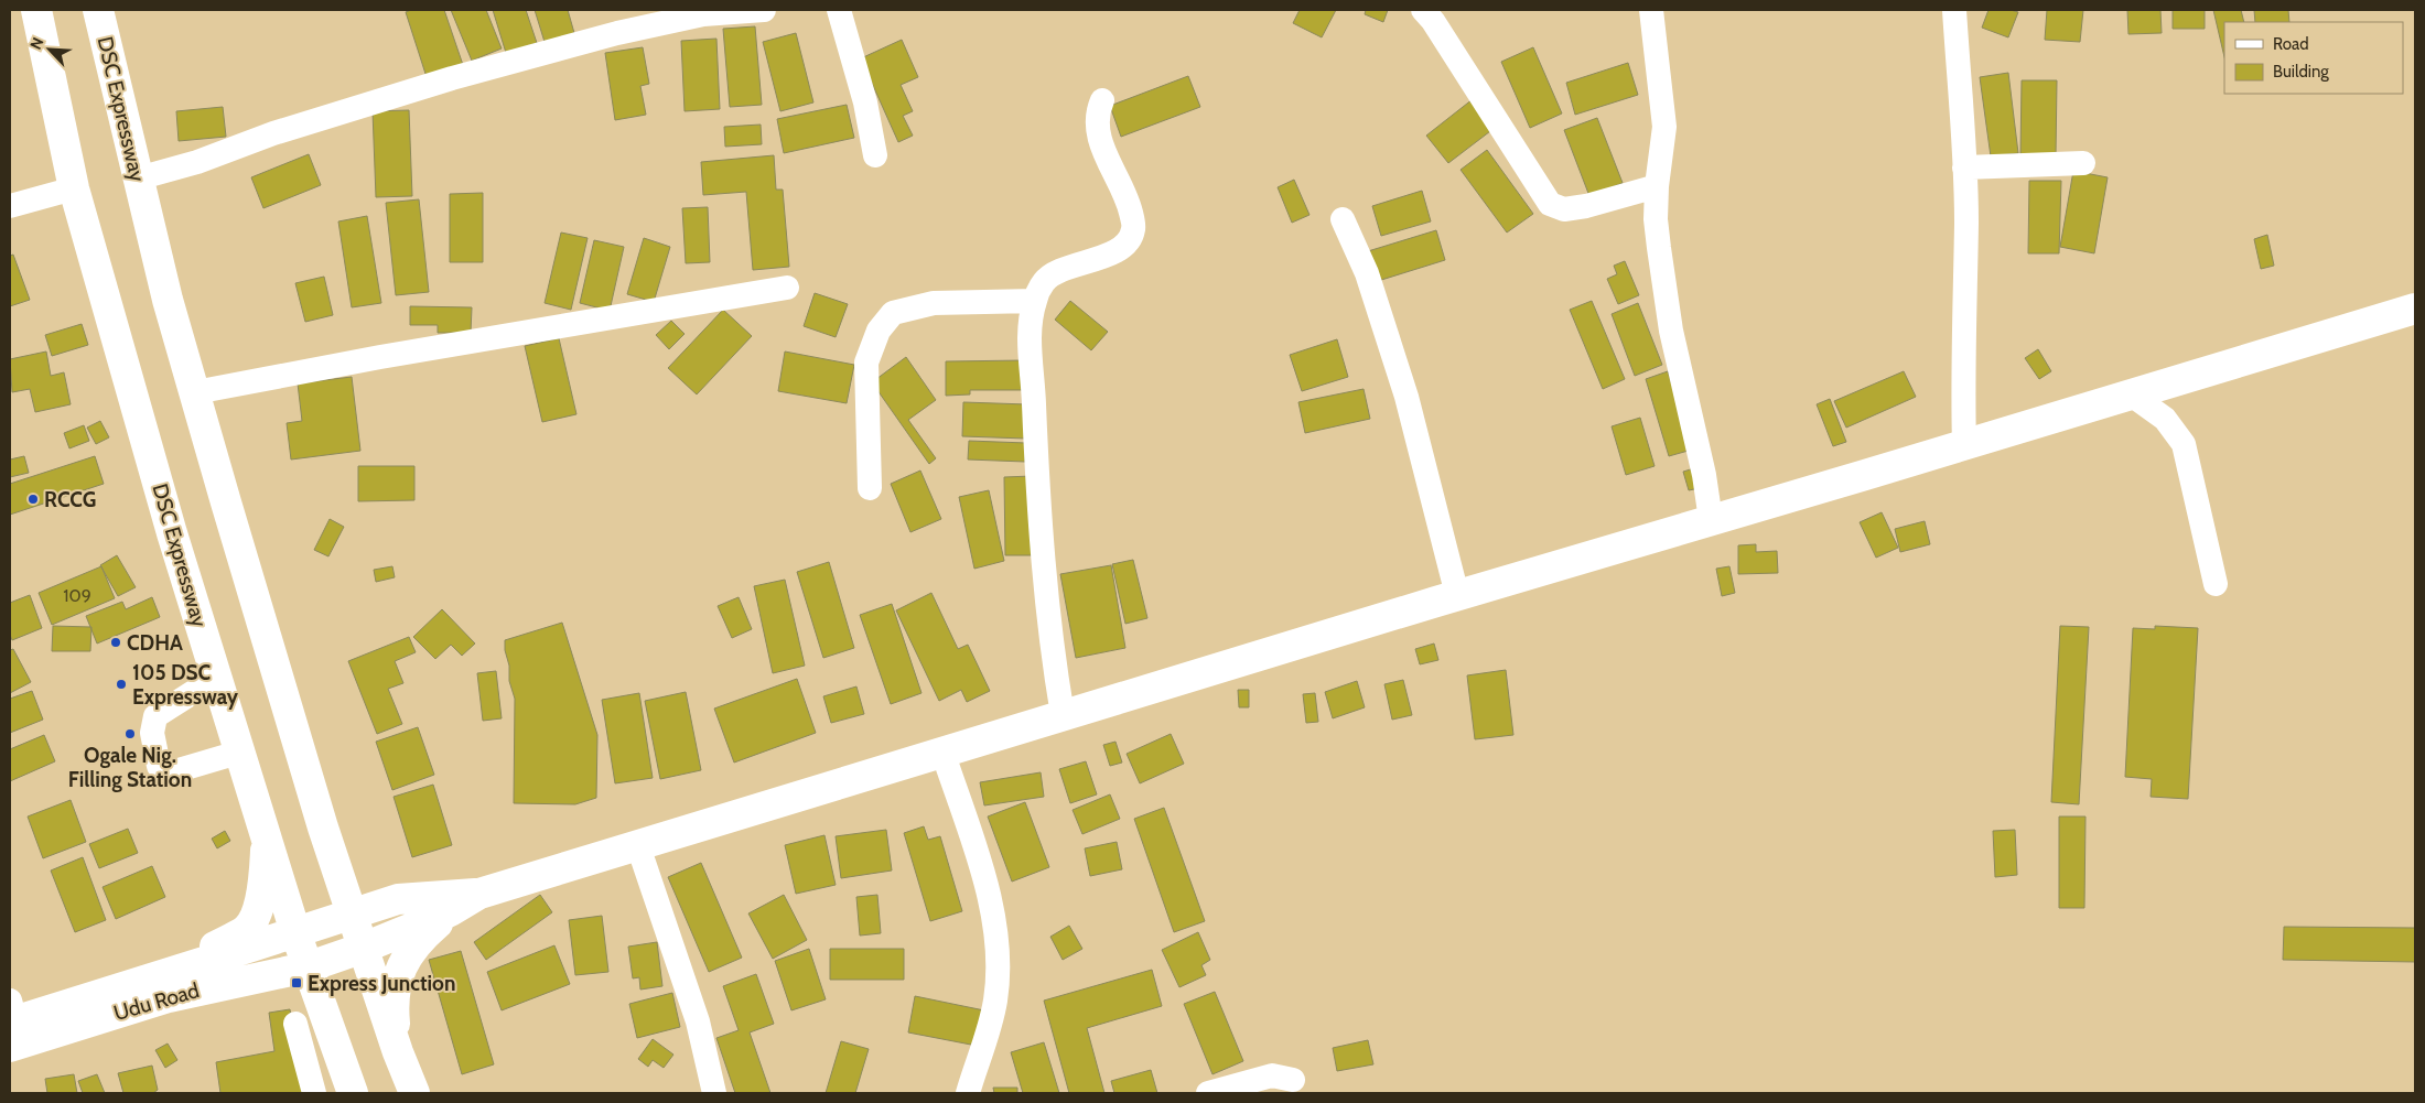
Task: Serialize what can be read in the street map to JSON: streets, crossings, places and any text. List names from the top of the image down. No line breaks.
{"streets":{"main road":["DSC Expressway","Udu Road"]},"crossings":[["DSC Expressway","Udu Road"]],"places":{"other":["RCCG","CDHA","105 DSC Expressway","Ogale Nig. Filling Station"],"transit":["Express Junction"]},"house_numbers":["109"],"legend":["Road","Building"],"north":"top left"}
